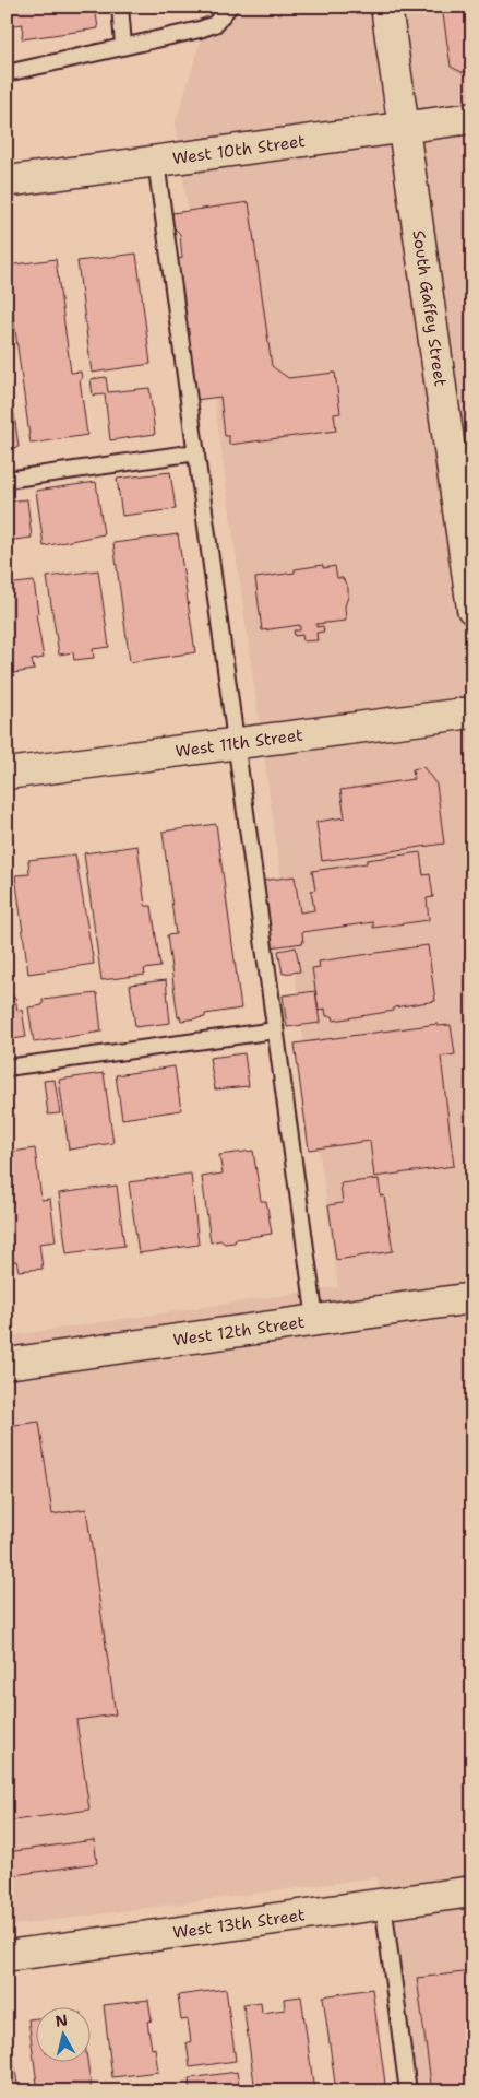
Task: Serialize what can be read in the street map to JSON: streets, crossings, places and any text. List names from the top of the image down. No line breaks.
{"streets":{"street":["West 10th Street","South Gaffey Street","West 11th Street","West 12th Street","West 13th Street"]},"crossings":[["West 10th Street","South Gaffey Street"]],"north":"top"}
